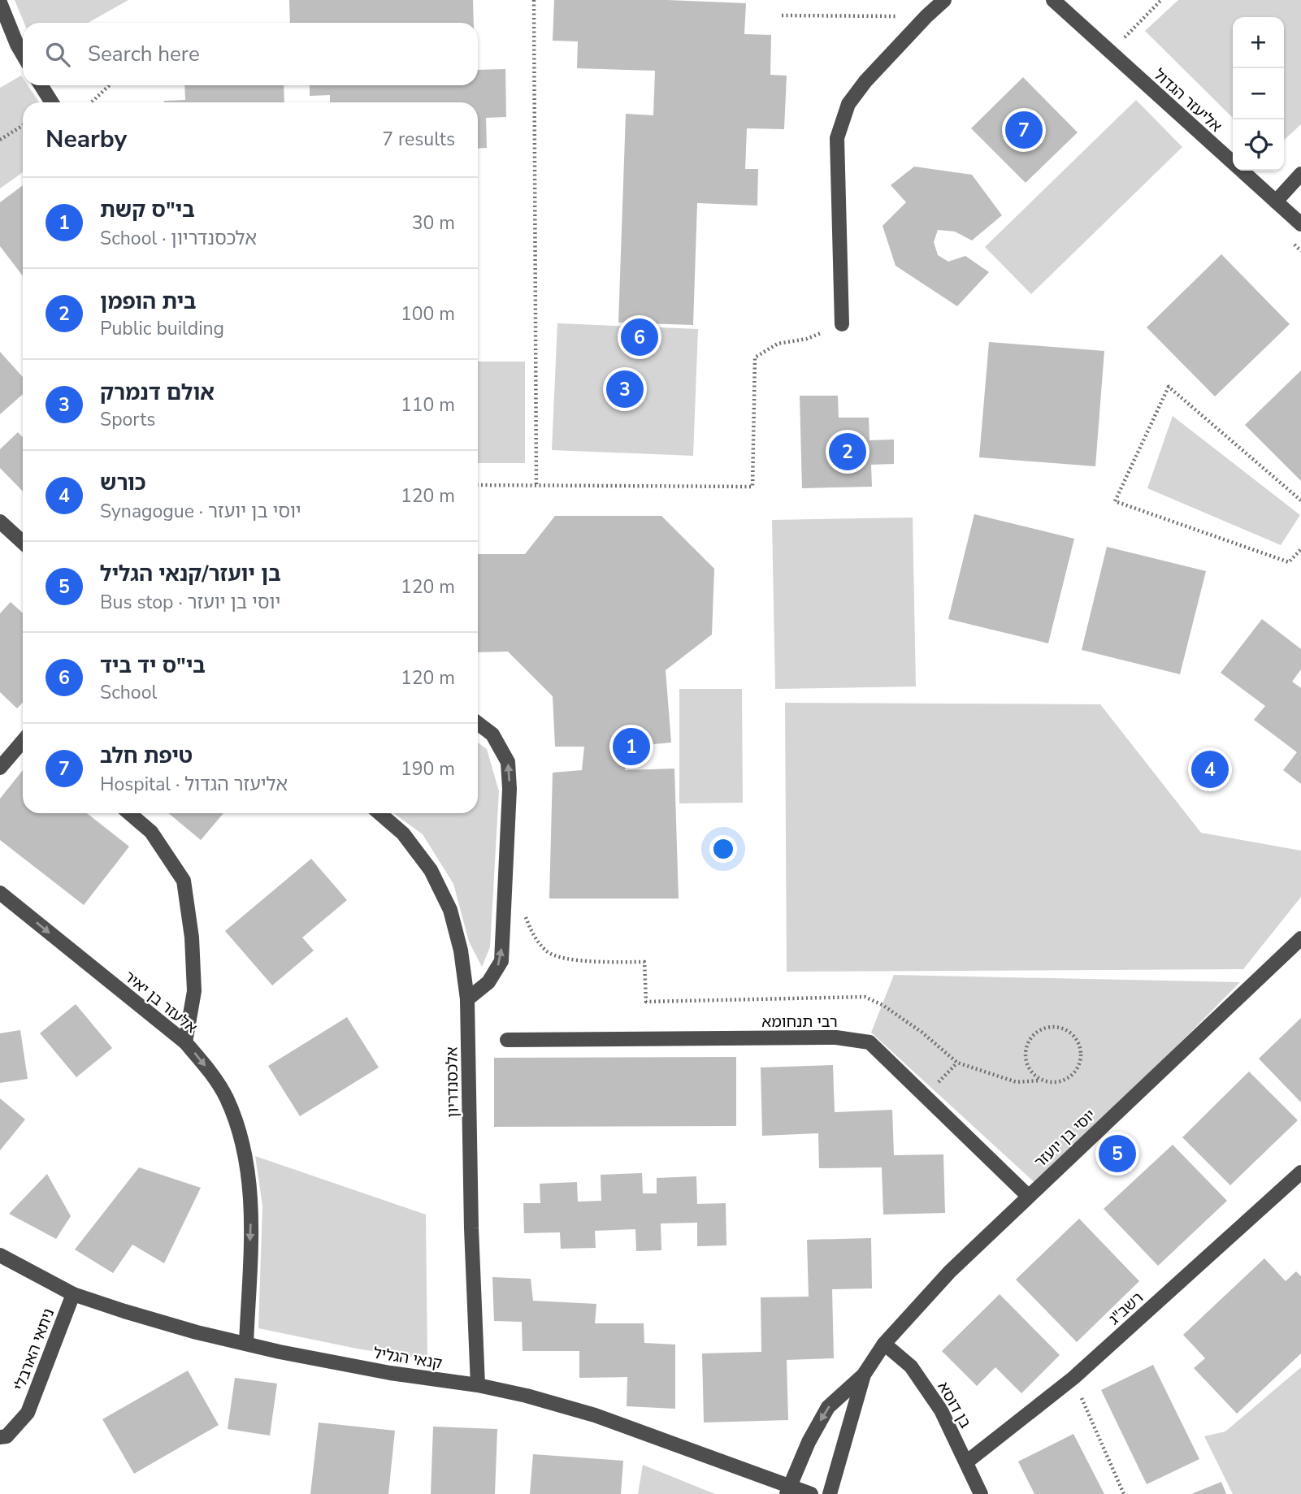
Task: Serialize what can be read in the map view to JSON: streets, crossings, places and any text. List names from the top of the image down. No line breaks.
{"streets":{"street":["אליעזר הגדול","אלעזר בן יאיר","רבי תנחומא","אלכסנדריון","יוסי בן יועזר","רשב\"ג","ניתאי הארבלי","קנאי הגליל","בן דוסא"]},"crossings":[["אלעזר בן יאיר","קנאי הגליל"],["רבי תנחומא","יוסי בן יועזר"],["אלכסנדריון","קנאי הגליל"],["יוסי בן יועזר","קנאי הגליל"],["יוסי בן יועזר","בן דוסא"],["רשב\"ג","בן דוסא"],["ניתאי הארבלי","קנאי הגליל"]],"page":{"map_buttons":["+","−"],"search":"Search here","heading":["Nearby","7 results"],"pins":["7","6","3","2","1","4","5"],"list":[{"mark":"1","name":"בי\"ס קשת","note":"School · אלכסנדריון","value":"30 m"},{"mark":"2","name":"בית הופמן","note":"Public building","value":"100 m"},{"mark":"3","name":"אולם דנמרק","note":"Sports","value":"110 m"},{"mark":"4","name":"כורש","note":"Synagogue · יוסי בן יועזר","value":"120 m"},{"mark":"5","name":"בן יועזר/קנאי הגליל","note":"Bus stop · יוסי בן יועזר","value":"120 m"},{"mark":"6","name":"בי\"ס יד ביד","note":"School","value":"120 m"},{"mark":"7","name":"טיפת חלב","note":"Hospital · אליעזר הגדול","value":"190 m"}]}}
